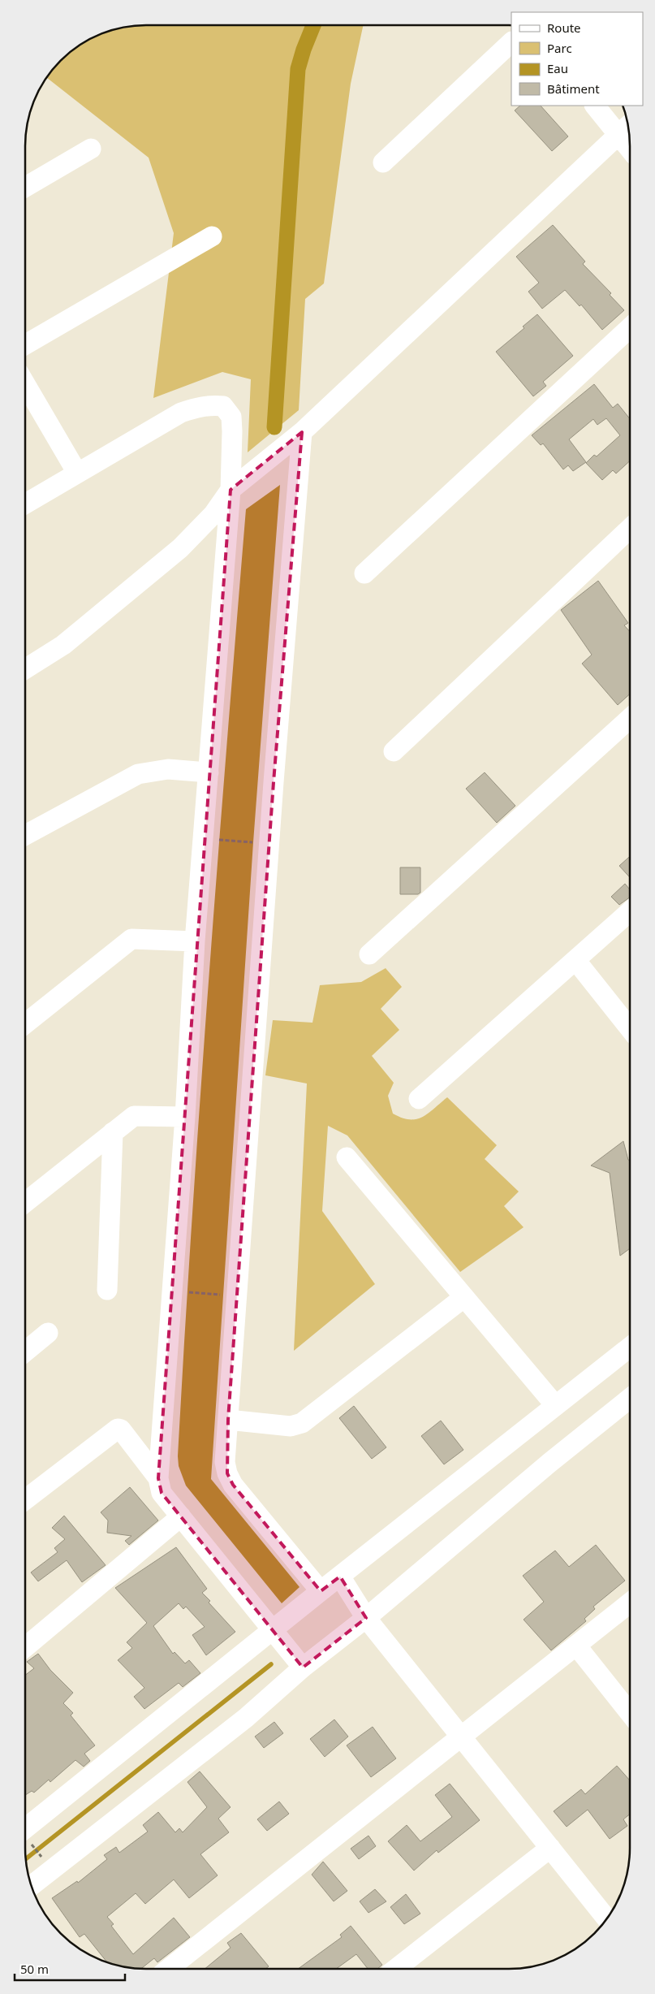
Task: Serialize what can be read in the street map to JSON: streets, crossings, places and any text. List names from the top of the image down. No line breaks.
{"legend":["Route","Parc","Eau","Bâtiment"],"scale_bar":"50 m"}
